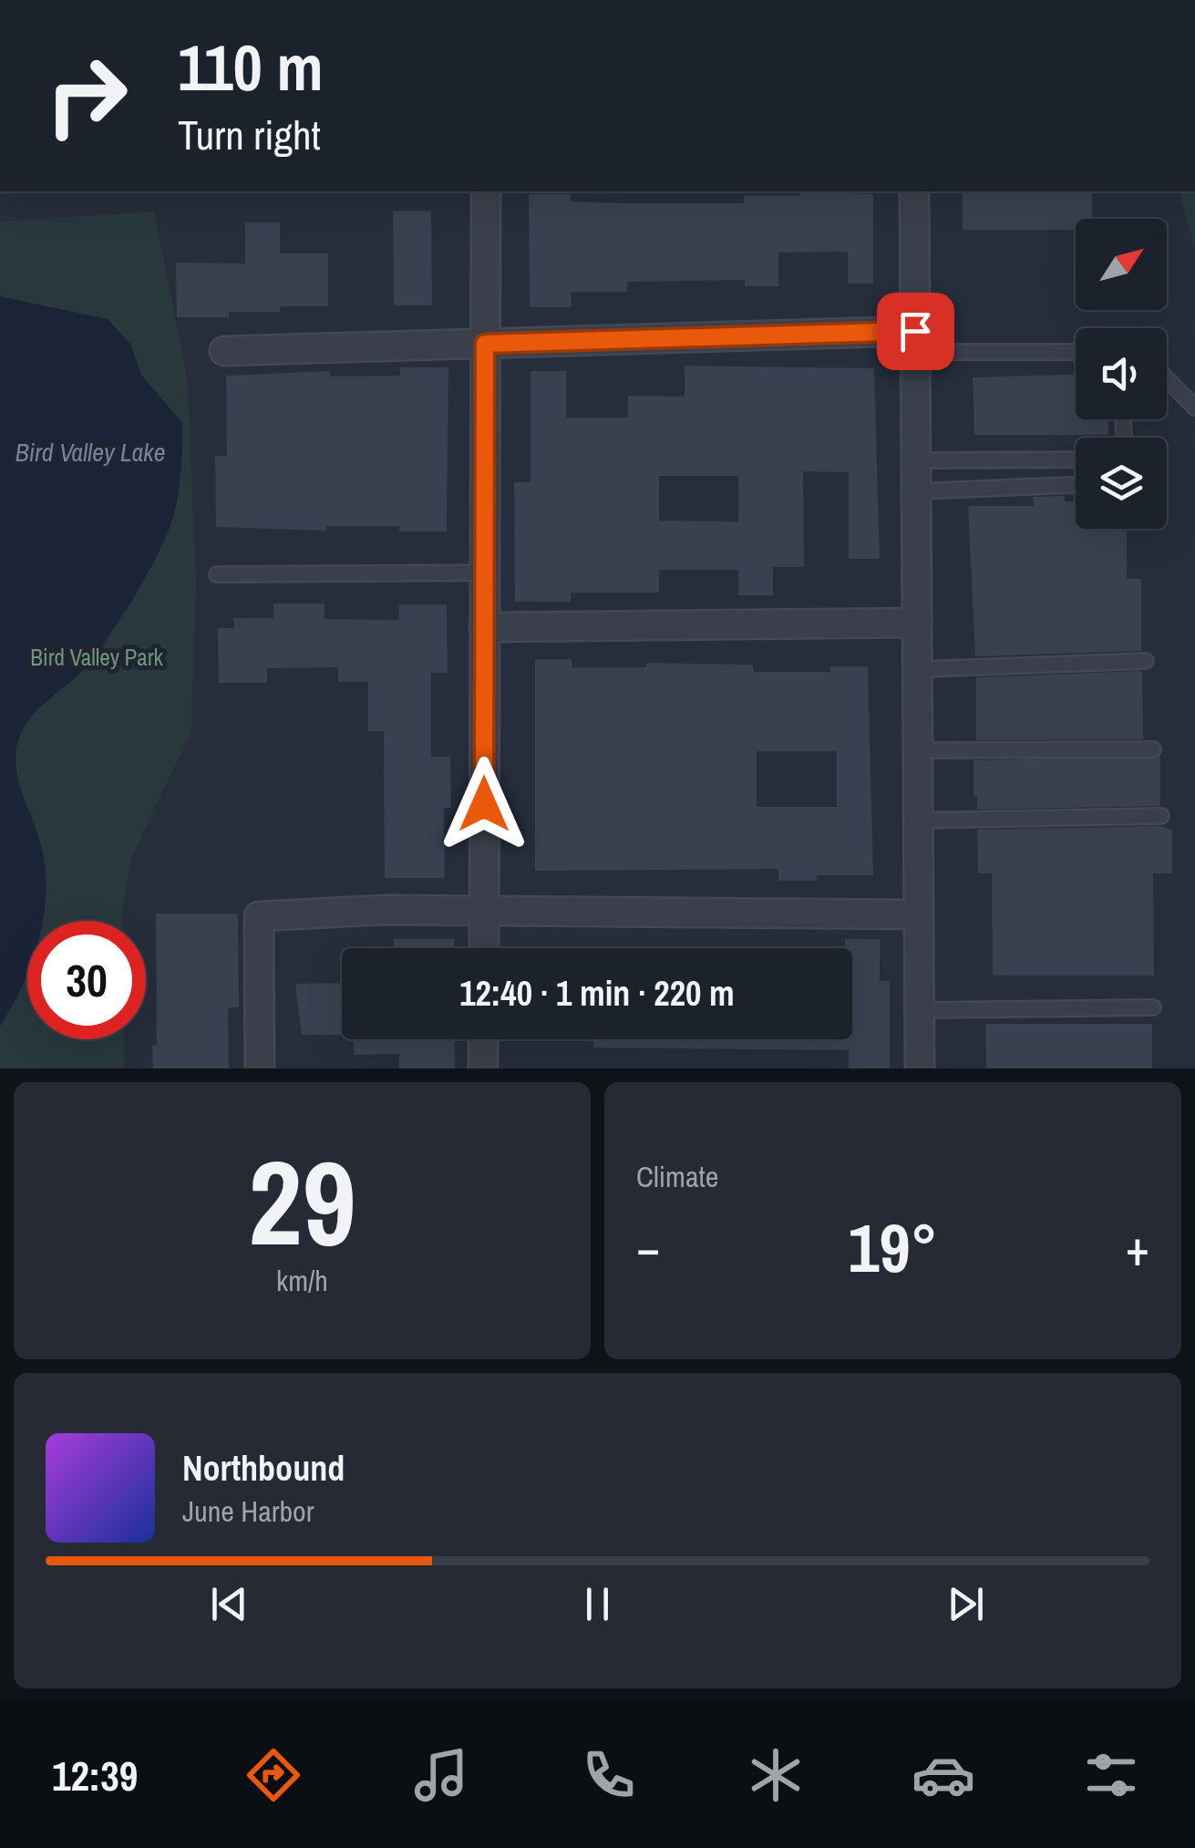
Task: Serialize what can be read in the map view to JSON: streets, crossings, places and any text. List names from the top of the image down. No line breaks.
{"water":["Bird Valley Lake"],"parks":["Bird Valley Park"],"north":"top right","page":{"turn":["110 m","Turn right"],"limit":"30","trip":"12:40 · 1 min · 220 m","tile":[["29","km/h"],"Climate"],"heat":["−","19°","+"],"song":["Northbound","June Harbor"],"tabs":"12:39"}}
